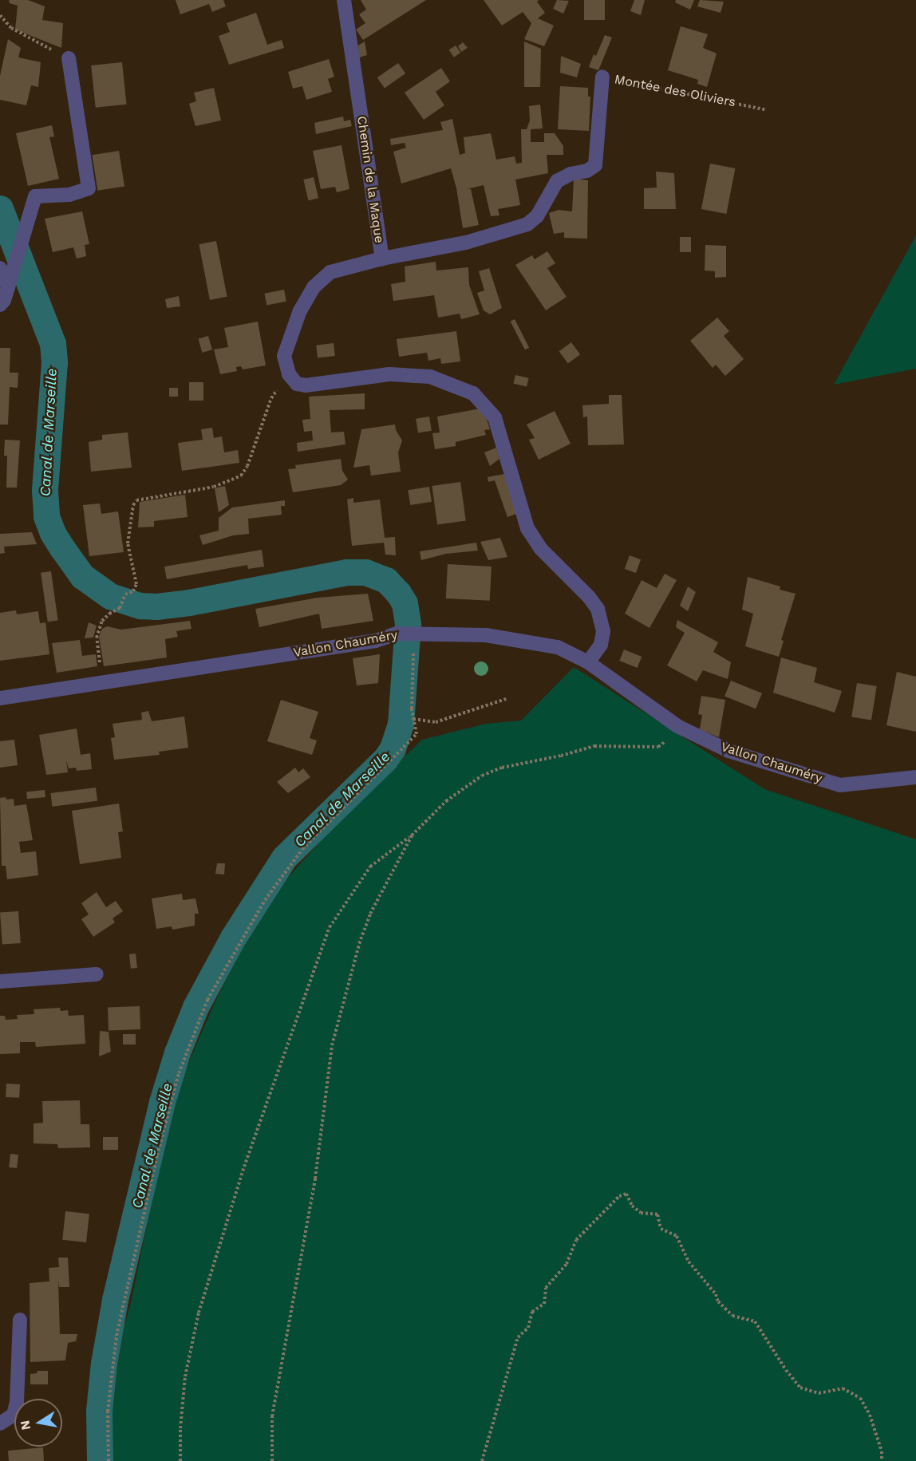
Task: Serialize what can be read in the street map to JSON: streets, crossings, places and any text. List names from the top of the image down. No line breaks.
{"streets":{"street":["Montée des Oliviers","Chemin de la Maque","Vallon Chauméry"]},"crossings":[["Montée des Oliviers","Chemin de la Maque"]],"water":["Canal de Marseille"],"north":"left"}
